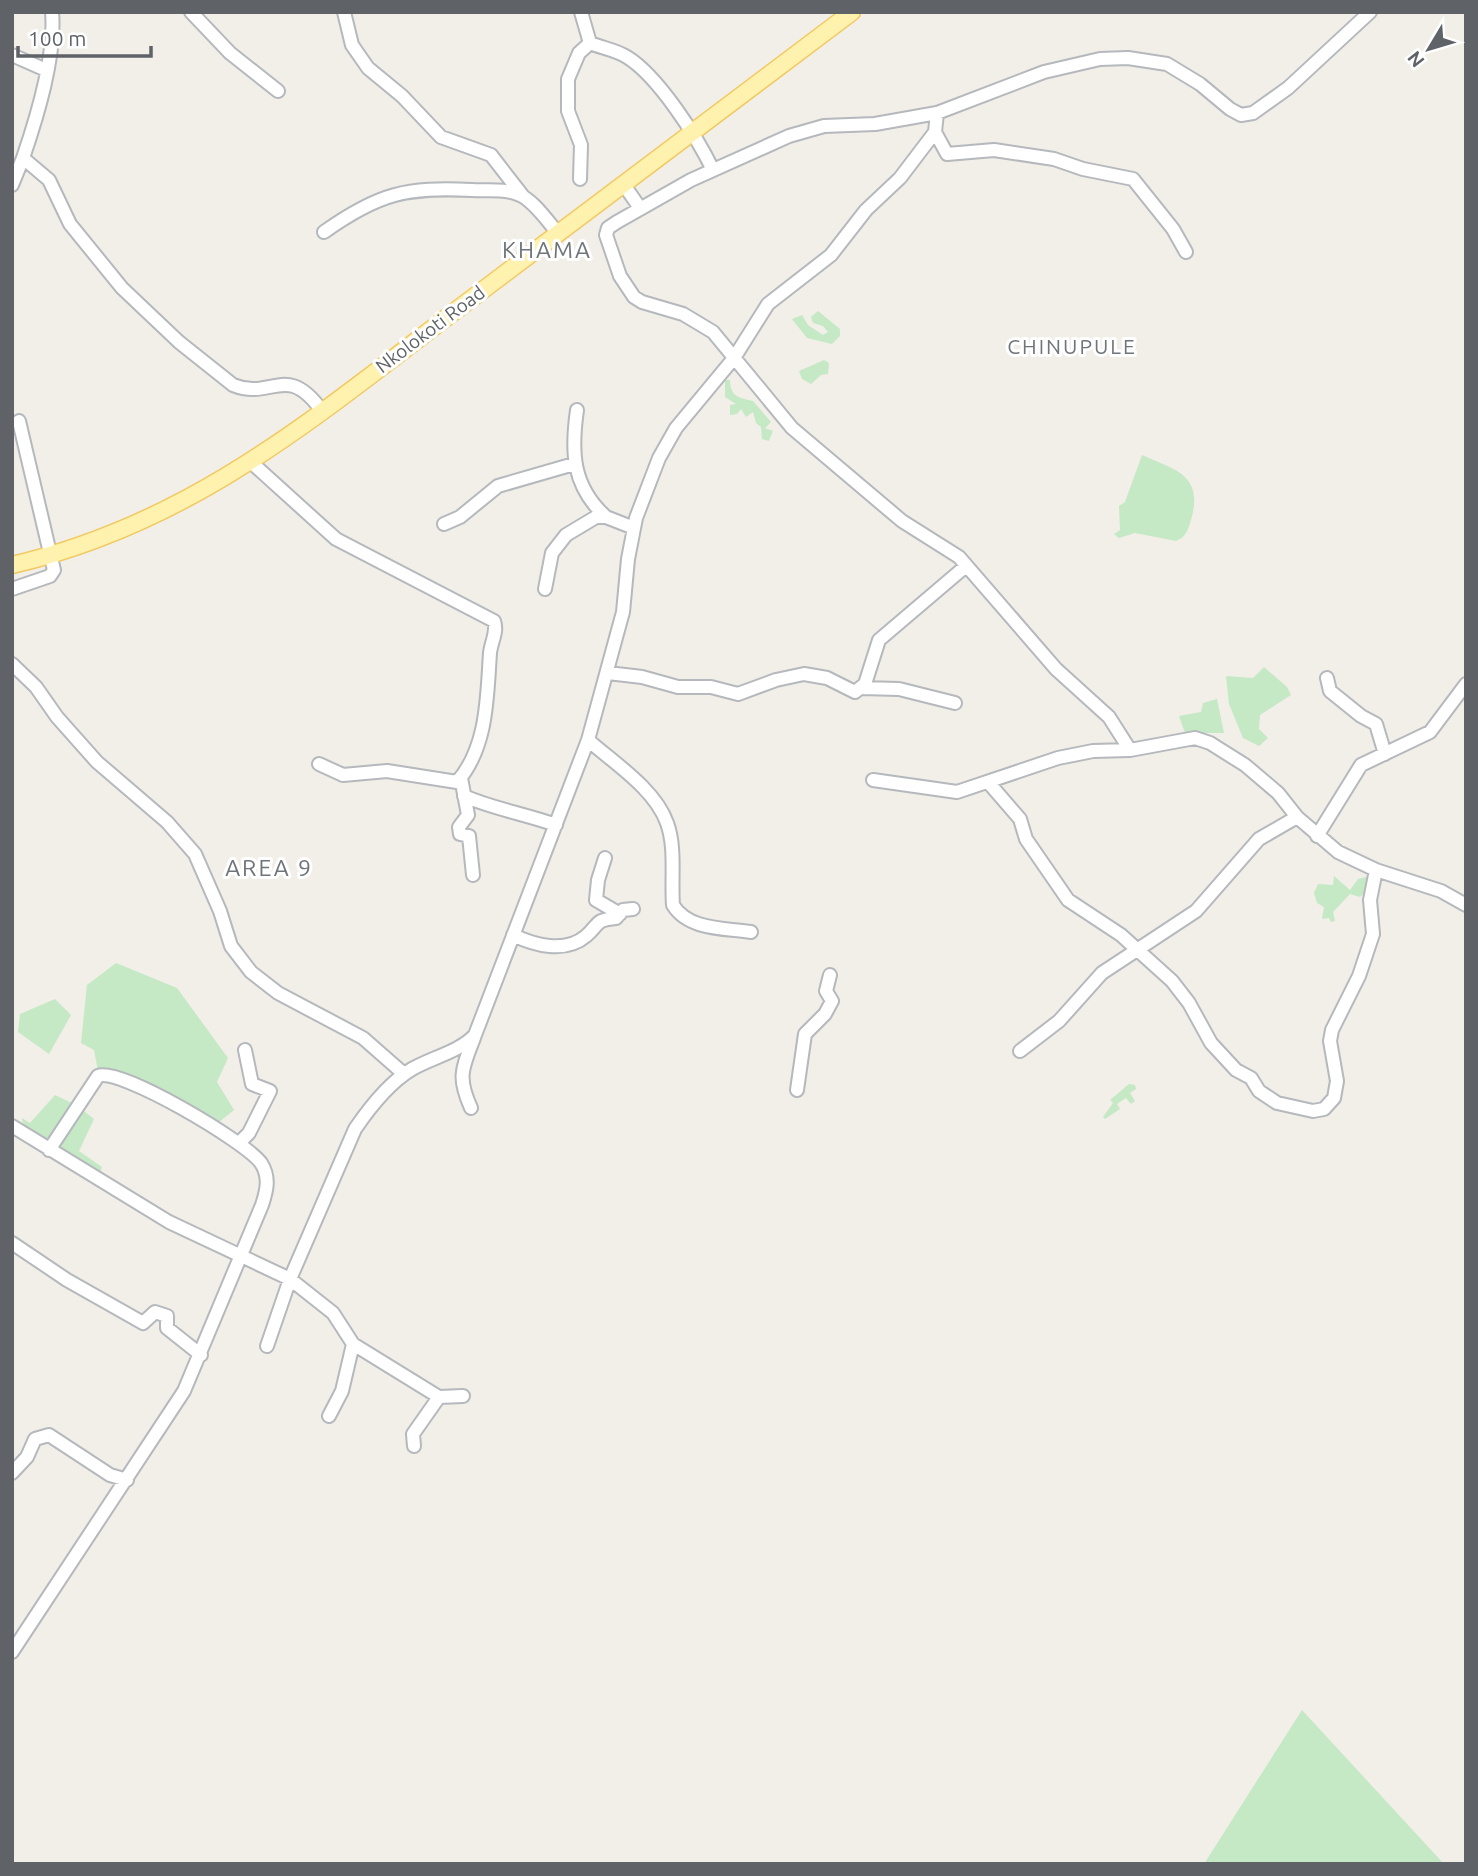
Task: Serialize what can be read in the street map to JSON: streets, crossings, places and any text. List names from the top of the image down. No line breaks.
{"streets":{"main road":["Nkolokoti Road"]},"districts":["KHAMA","CHINUPULE","AREA 9"],"scale_bar":"100 m","north":"bottom left"}
